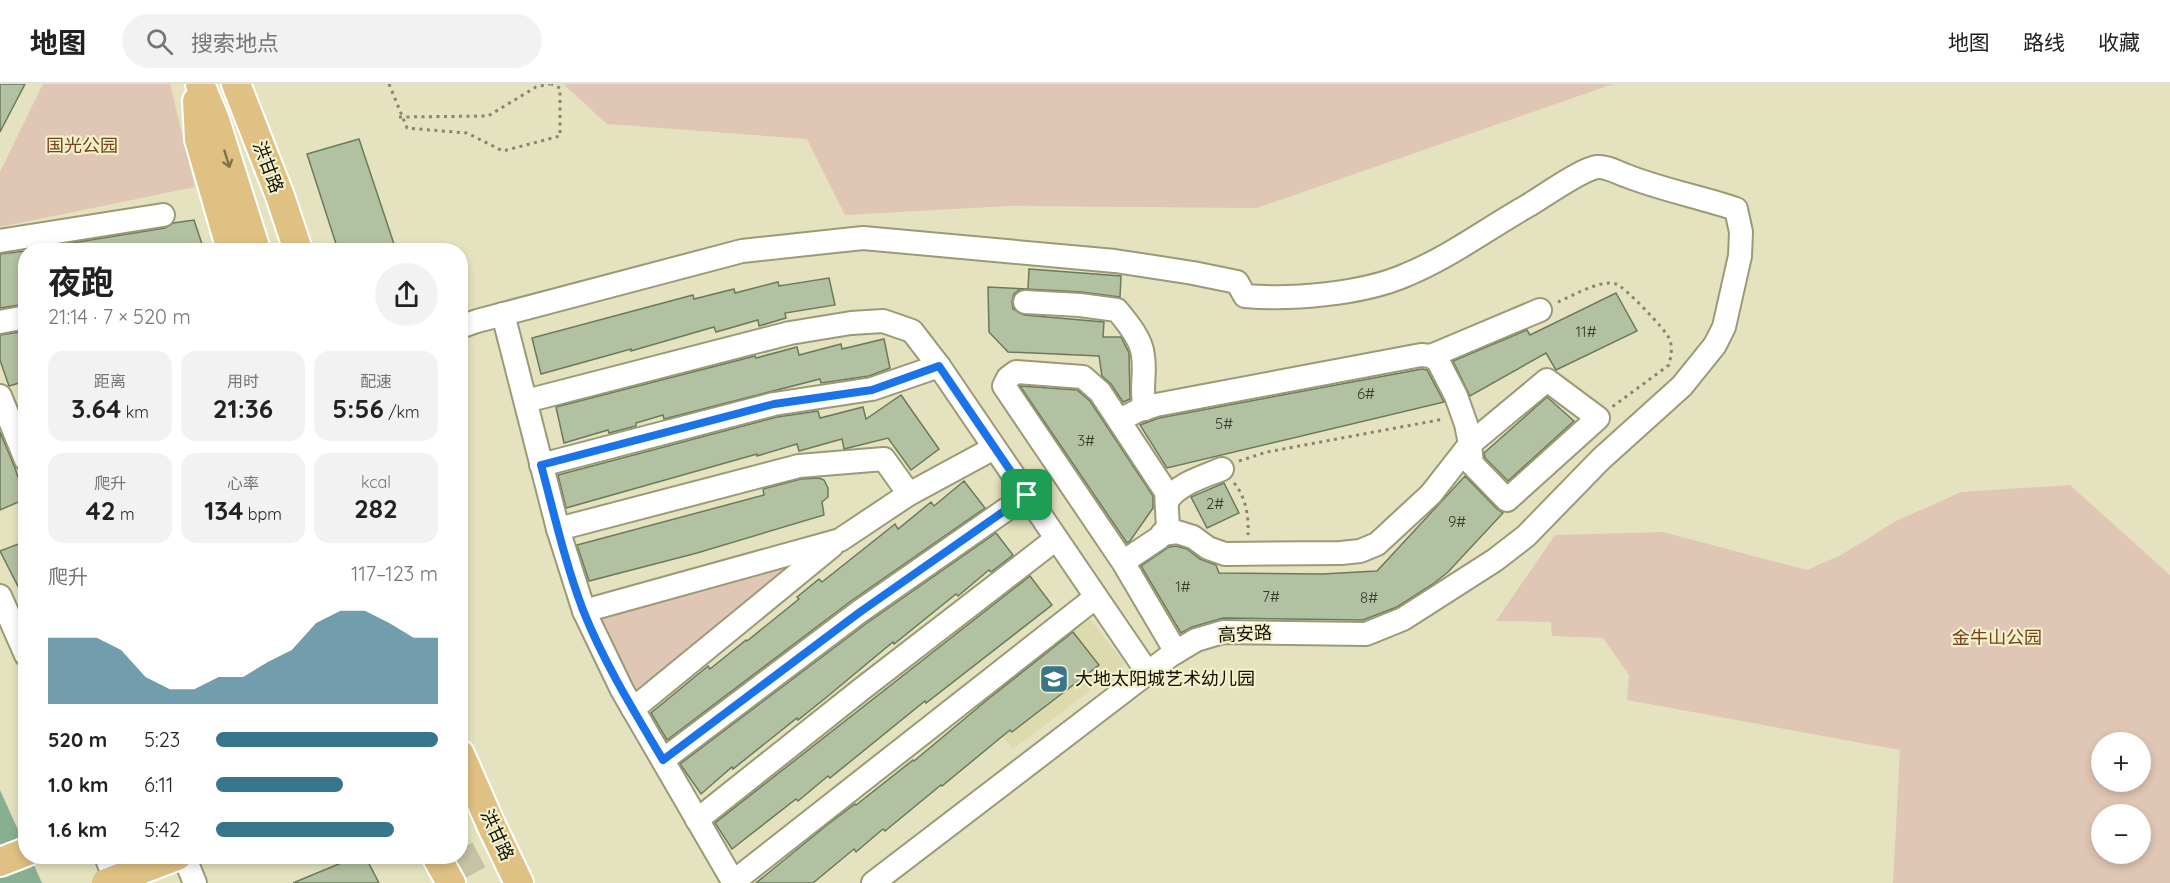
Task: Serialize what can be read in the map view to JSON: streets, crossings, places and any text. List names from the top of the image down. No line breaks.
{"streets":{"main road":["洪甘路"],"street":["高安路"]},"parks":["国光公园","金牛山公园"],"places":{"school or university":["大地太阳城艺术幼儿园"]},"house_numbers":["11#","6#","5#","3#","2#","9#","1#","7#","8#"],"page":{"header":"地图","search":"搜索地点","nav":["地图","路线","收藏"],"heading":["夜跑","21:14 · 7 × 520 m"],"stats":[["距离","3.64 km"],["用时","21:36"],["配速","5:56 /km"],["爬升","42 m"],["心率","134 bpm"],["kcal","282"]],"chart":["爬升","117–123 m"],"list":[{"name":"520 m","note":"5:23"},{"name":"1.0 km","note":"6:11"},{"name":"1.6 km","note":"5:42"}],"map_buttons":["+","−"]}}
